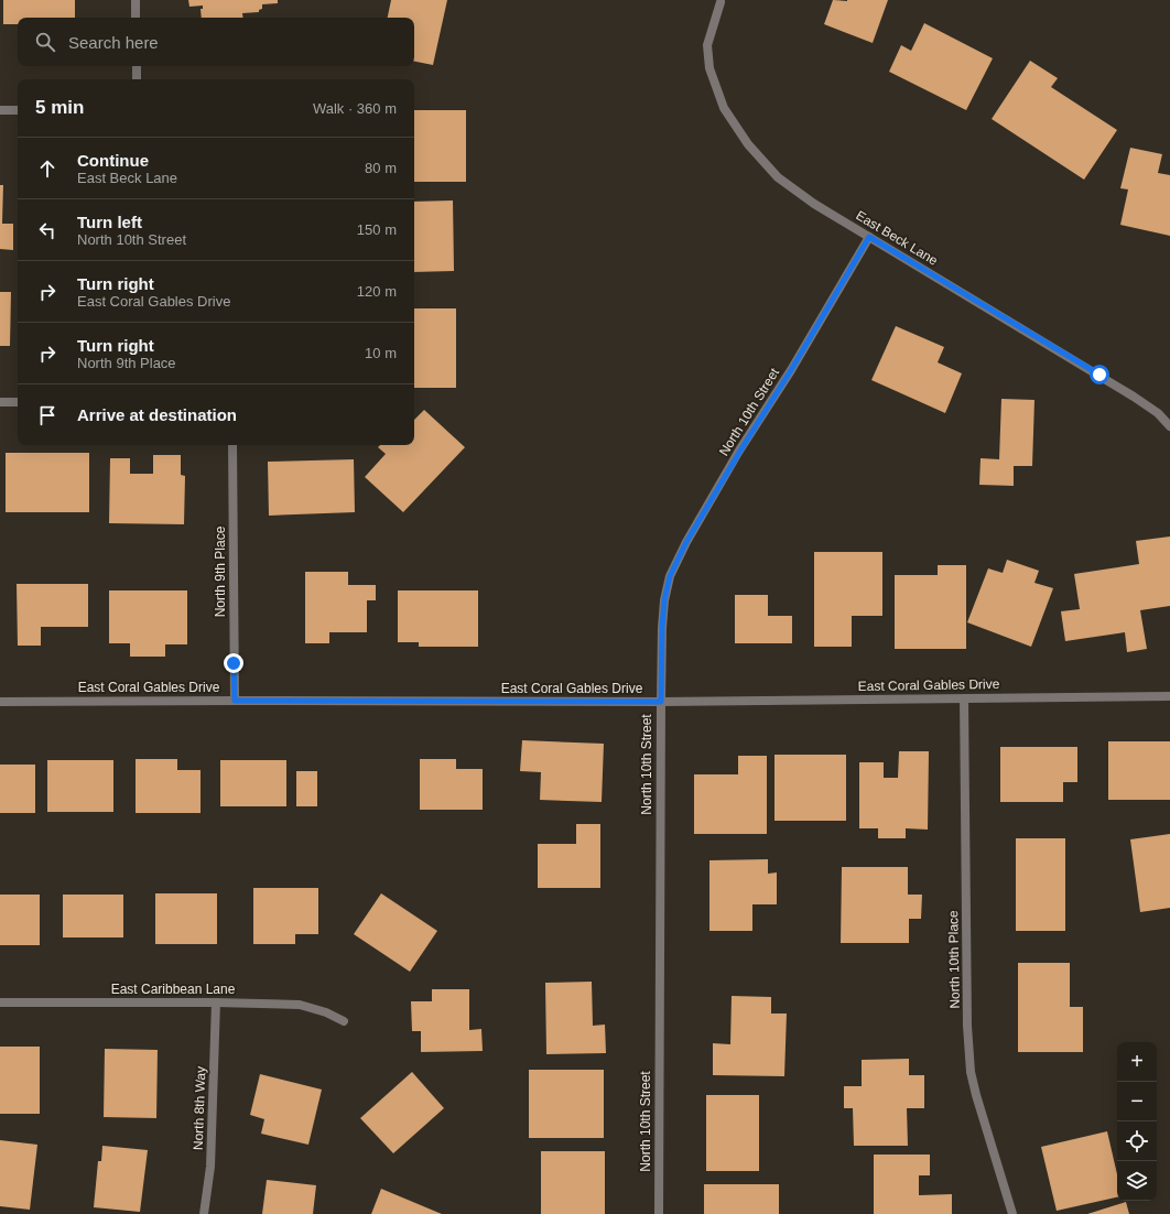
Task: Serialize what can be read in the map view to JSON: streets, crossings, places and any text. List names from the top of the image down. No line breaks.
{"streets":{"street":["East Beck Lane","North 10th Street","North 9th Place","East Coral Gables Drive","North 10th Place","East Caribbean Lane","North 8th Way"]},"crossings":[["East Beck Lane","North 10th Street"],["North 10th Street","East Coral Gables Drive"],["North 9th Place","East Coral Gables Drive"],["East Coral Gables Drive","North 10th Place"],["East Caribbean Lane","North 8th Way"]],"page":{"search":"Search here","heading":["5 min","Walk · 360 m"],"list":[["Continue","East Beck Lane","80 m"],["Turn left","North 10th Street","150 m"],["Turn right","East Coral Gables Drive","120 m"],["Turn right","North 9th Place","10 m"],"Arrive at destination"],"map_buttons":["+","−"]}}
